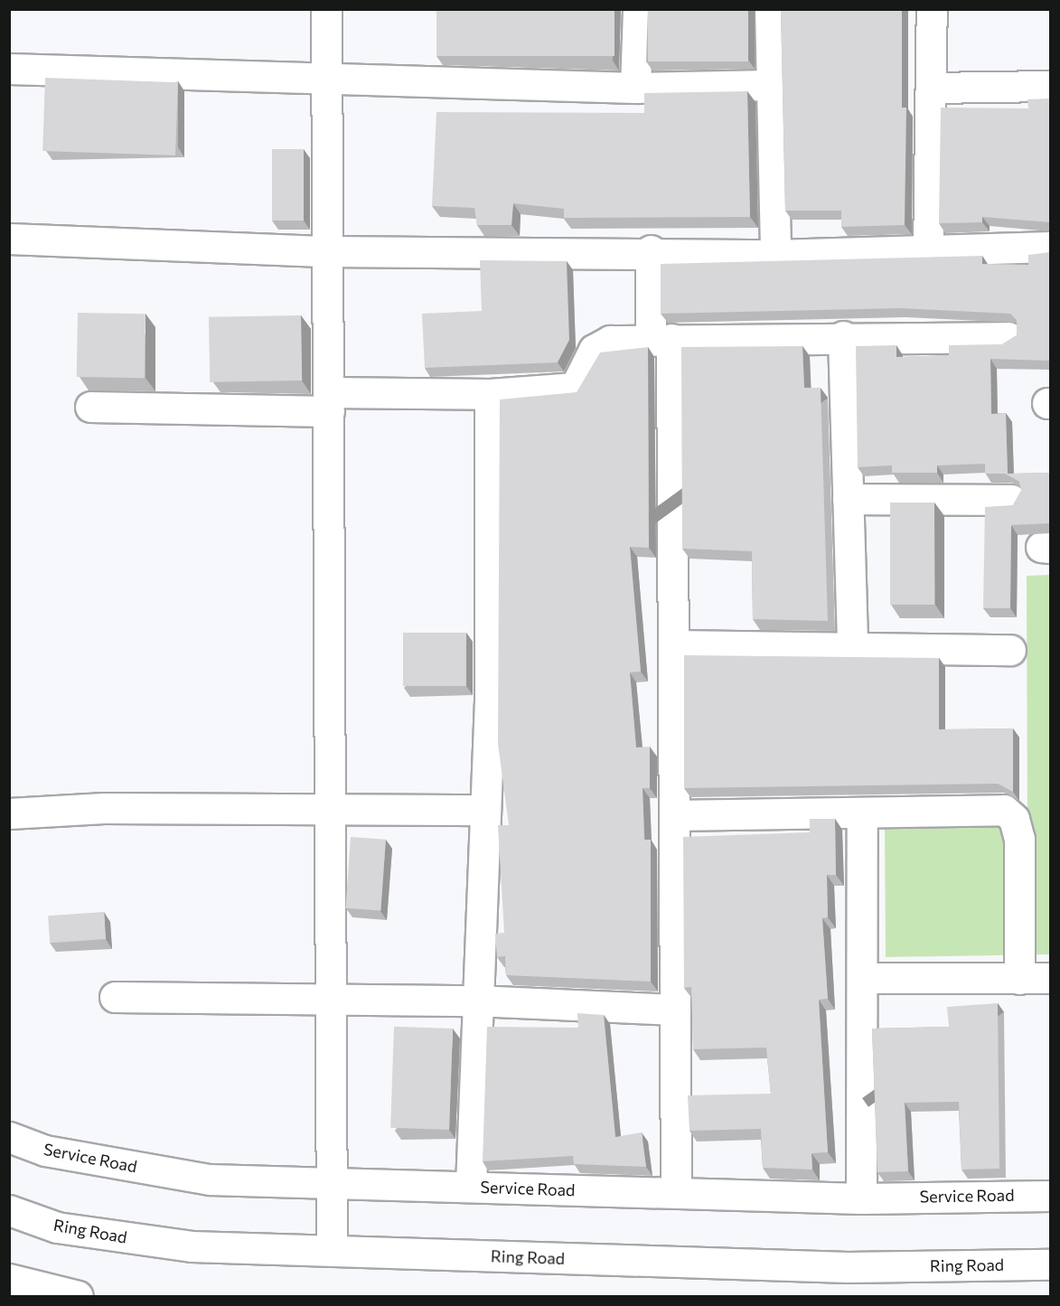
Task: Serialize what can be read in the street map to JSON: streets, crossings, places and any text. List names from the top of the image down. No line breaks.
{"streets":{"street":["Service Road","Ring Road"]}}
